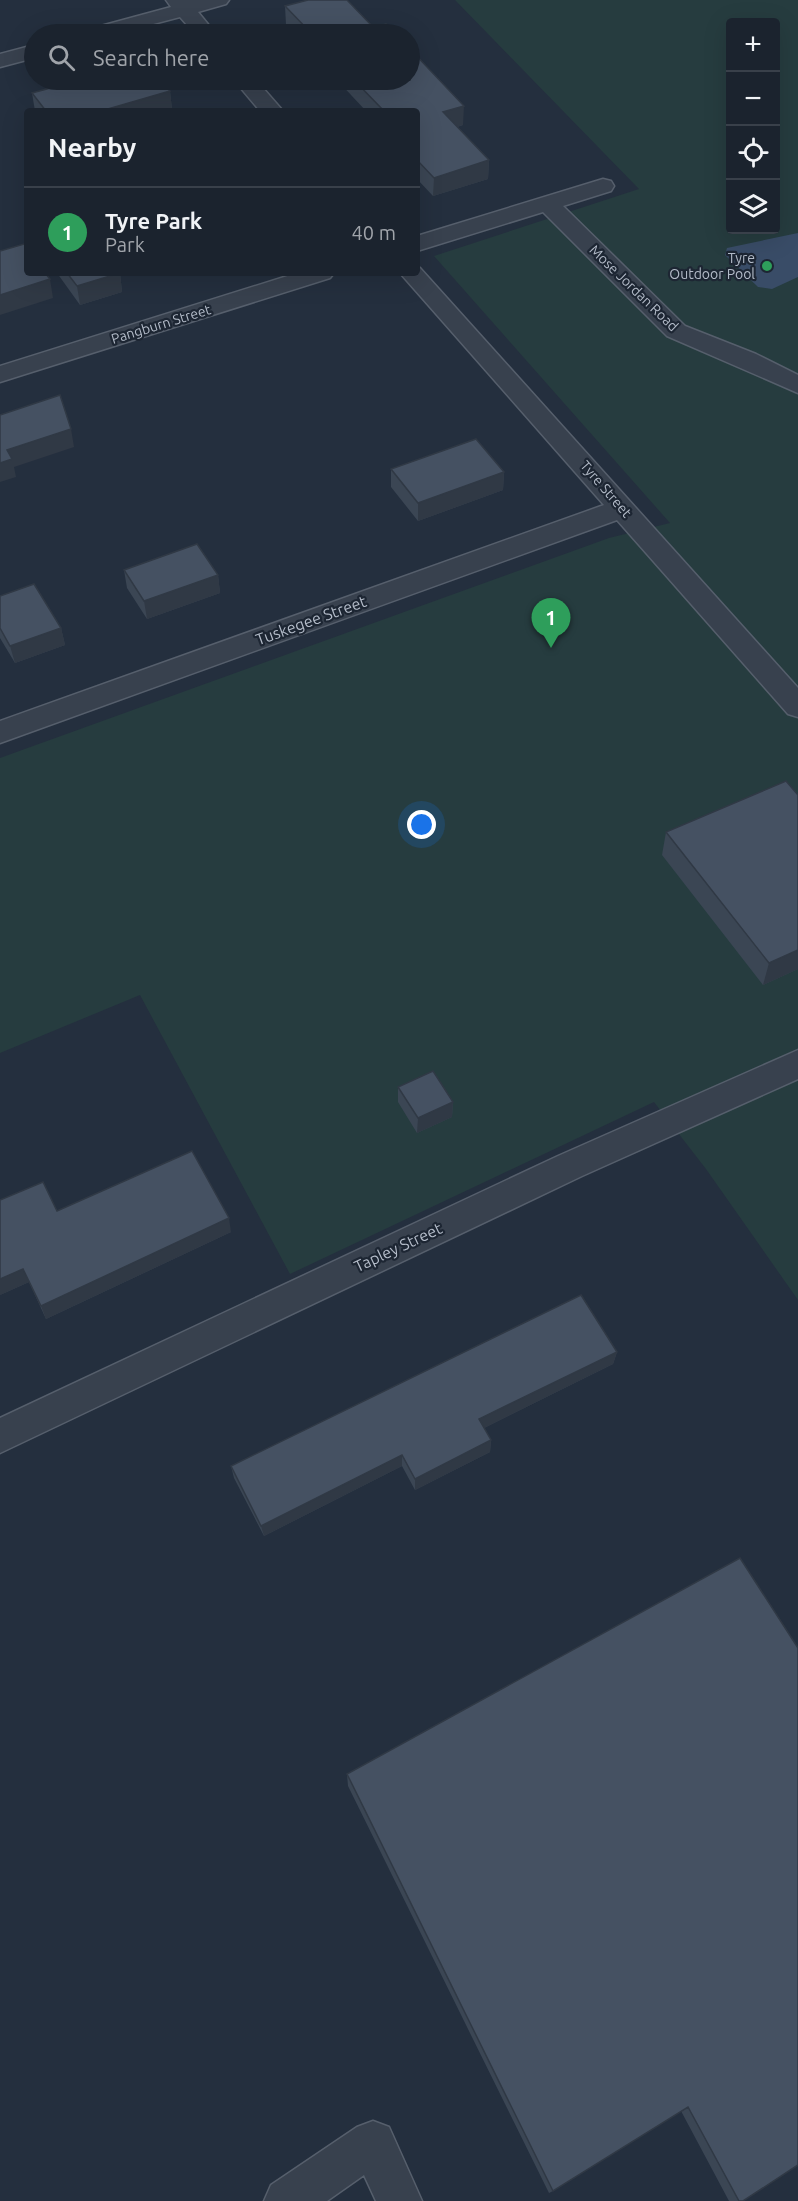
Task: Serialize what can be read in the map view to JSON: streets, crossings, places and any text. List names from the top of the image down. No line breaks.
{"streets":{"street":["Mose Jordan Road","Pangburn Street","Tyre Street","Tuskegee Street","Tapley Street"]},"crossings":[["Tyre Street","Tuskegee Street"]],"places":["Tyre Outdoor Pool"],"page":{"map_buttons":["+","−"],"search":"Search here","heading":"Nearby","list":[{"mark":"1","name":"Tyre Park","note":"Park","value":"40 m"}],"pins":"1"}}
